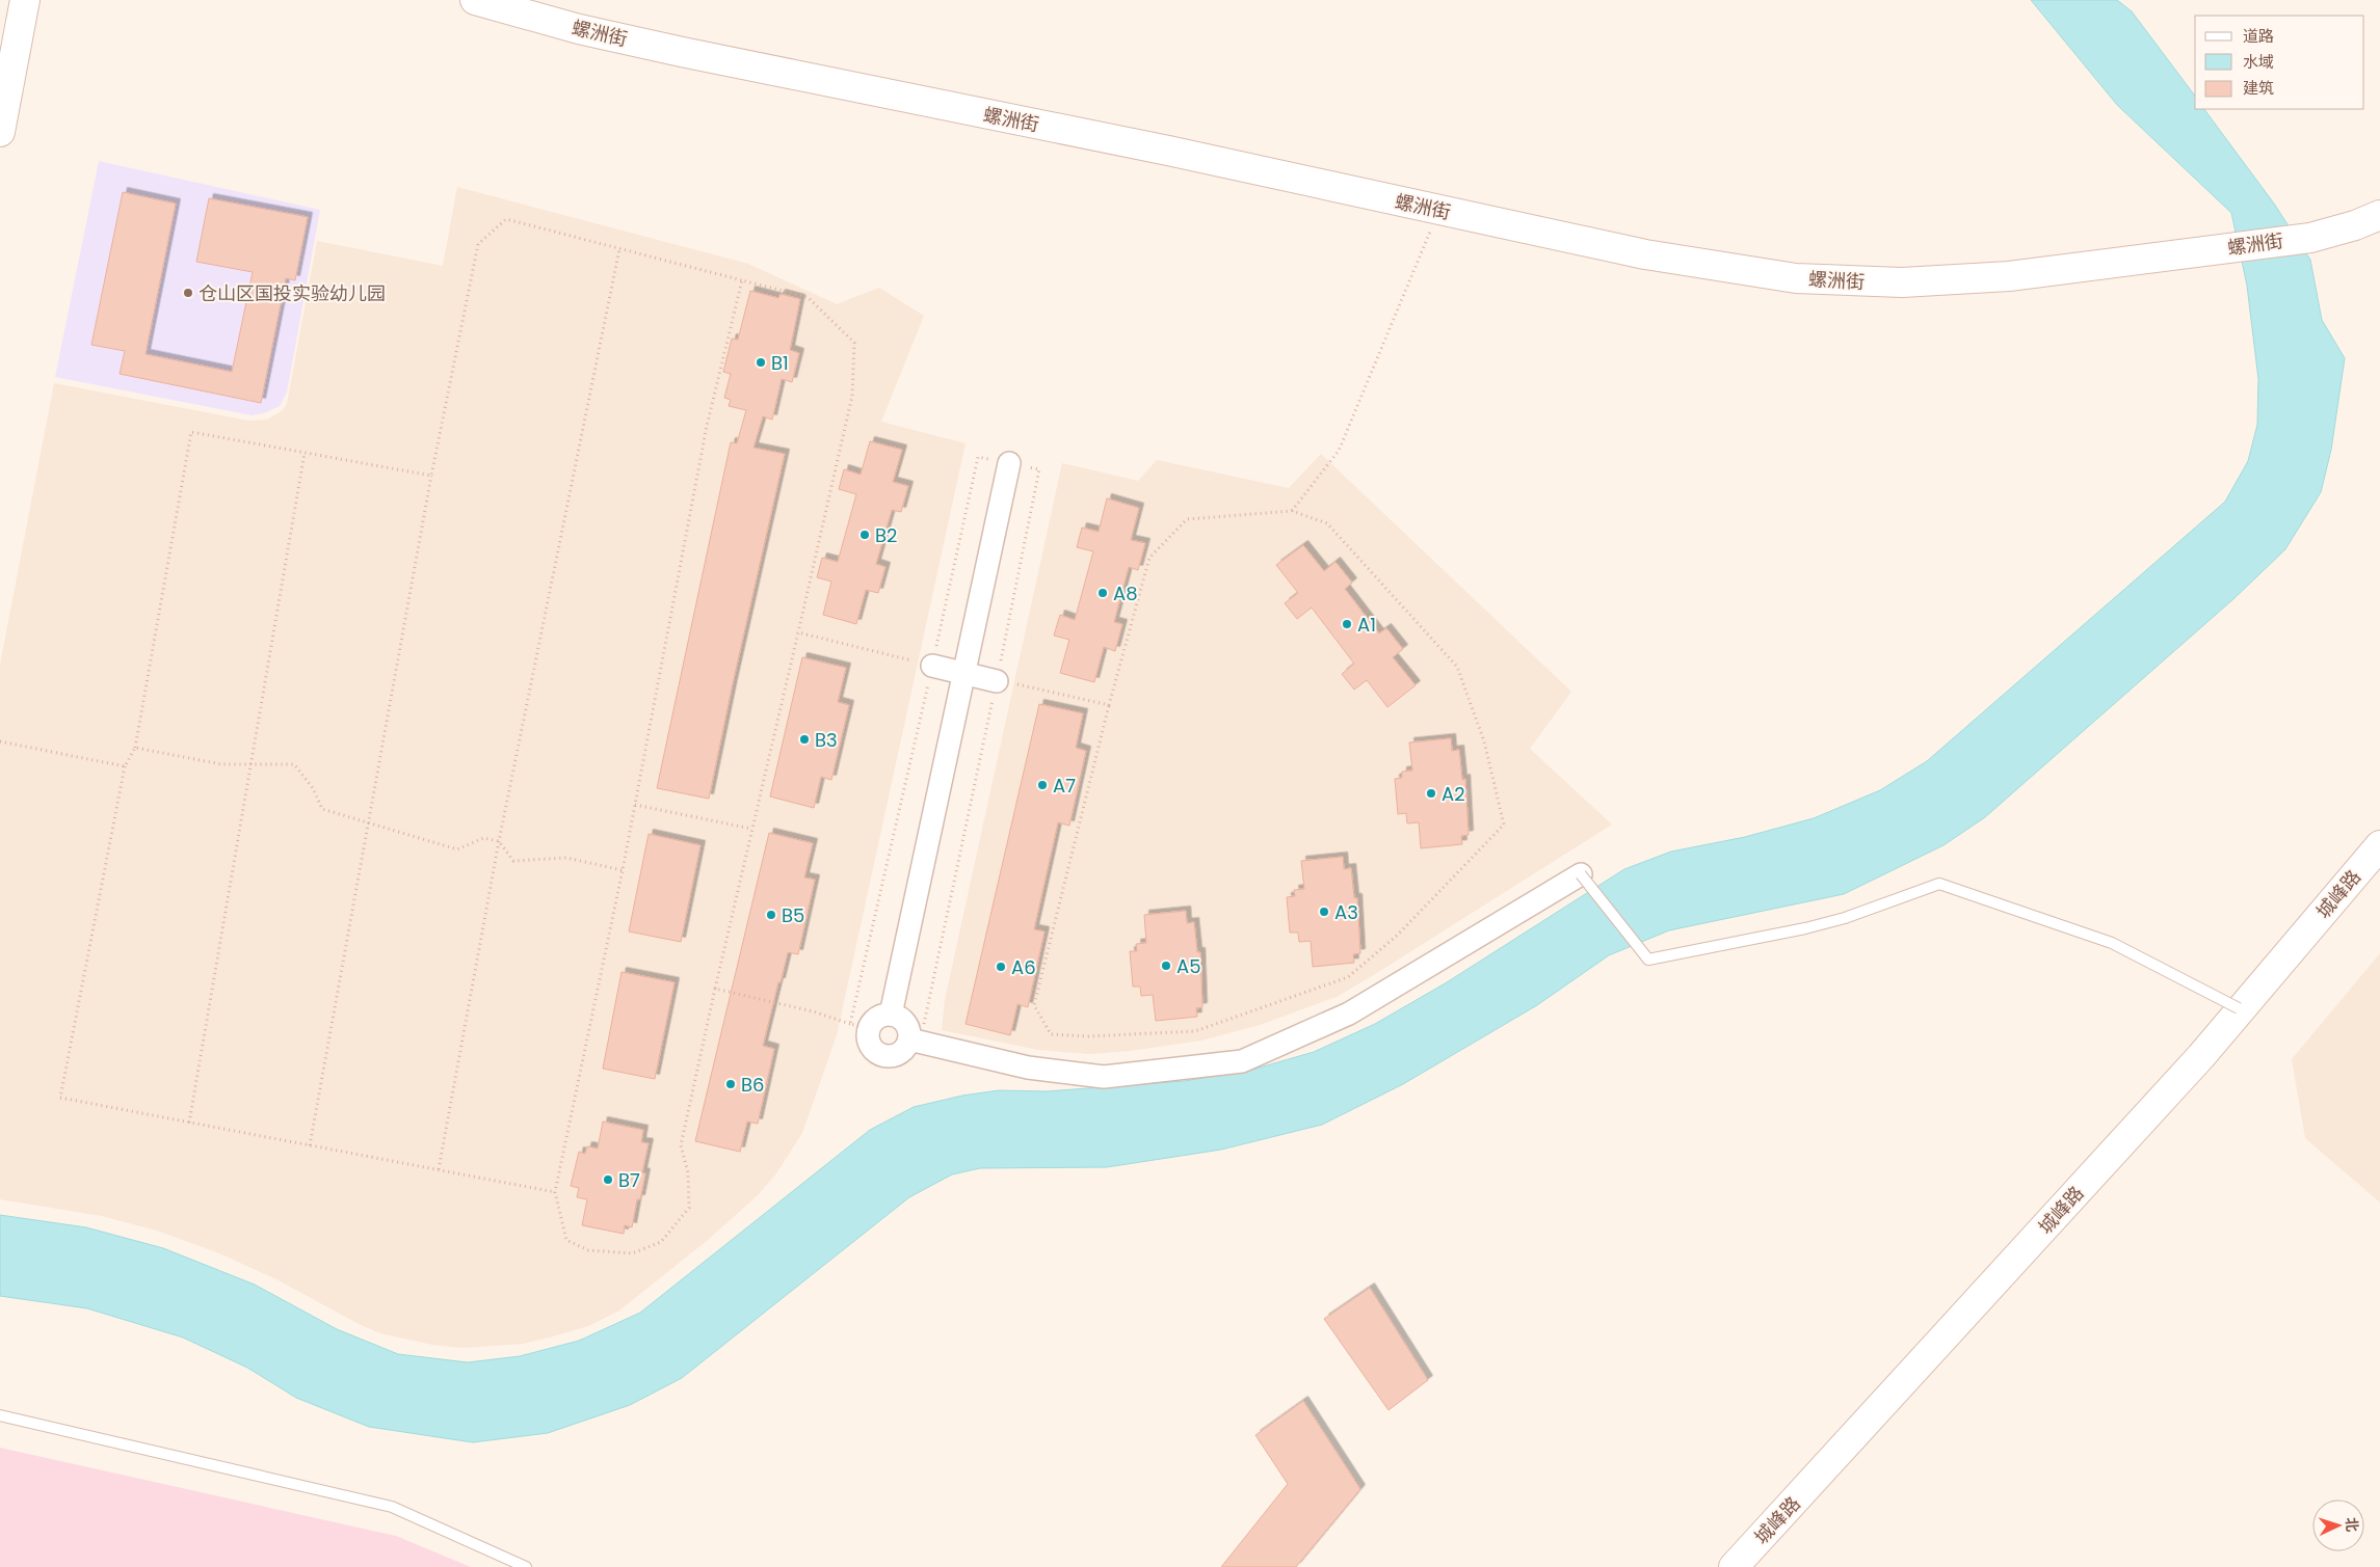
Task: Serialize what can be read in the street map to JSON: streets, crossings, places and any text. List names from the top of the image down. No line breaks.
{"streets":{"street":["螺洲街","城峰路"]},"places":["仓山区国投实验幼儿园","B1","B2","A8","A1","B3","A7","A2","A3","B5","A5","A6","B6","B7"],"legend":["道路","水域","建筑"],"north":"right"}
